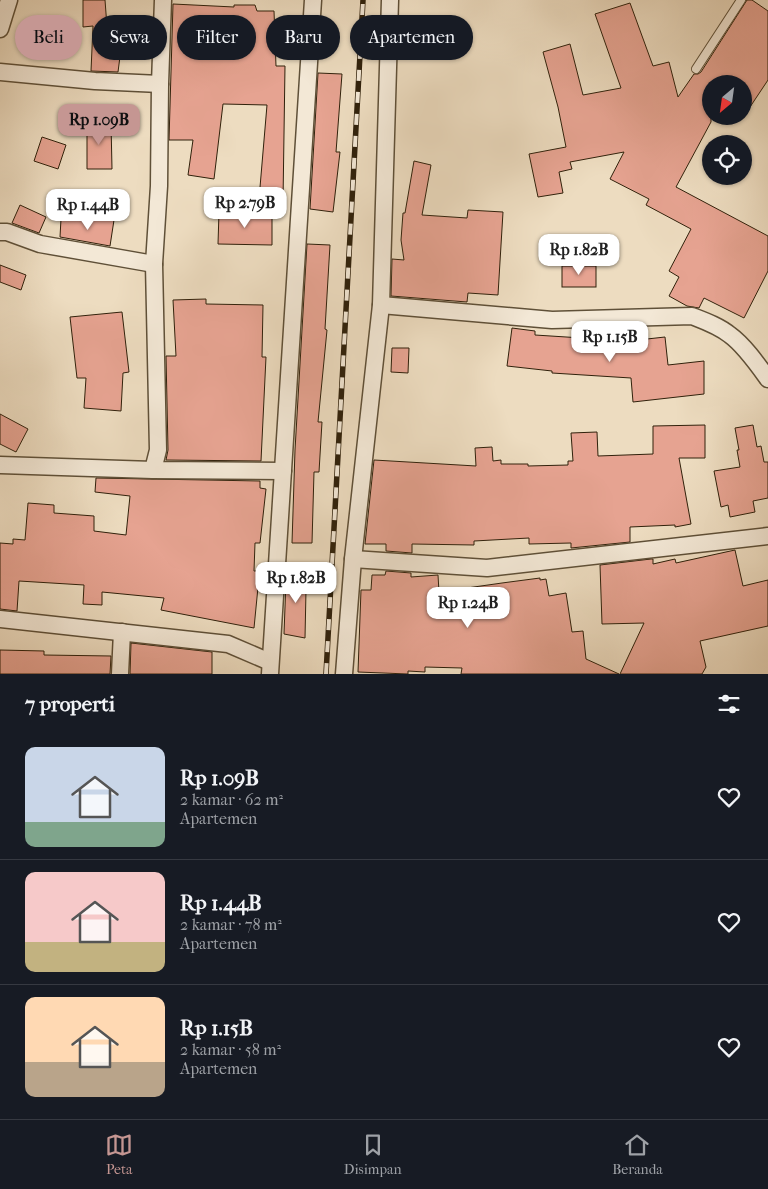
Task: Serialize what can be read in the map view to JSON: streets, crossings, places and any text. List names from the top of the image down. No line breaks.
{"north":"bottom left","page":{"chip":["Beli","Sewa","Filter","Baru","Apartemen"],"price":["Rp 1.09B","Rp 2.79B","Rp 1.44B","Rp 1.82B","Rp 1.15B","Rp 1.82B","Rp 1.24B"],"heading":"7 properti","list":[{"name":"Rp 1.09B","note":"2 kamar · 62 m² · Apartemen"},{"name":"Rp 1.44B","note":"2 kamar · 78 m² · Apartemen"},{"name":"Rp 1.15B","note":"2 kamar · 58 m² · Apartemen"}],"tabs":["Peta","Disimpan","Beranda"]}}
